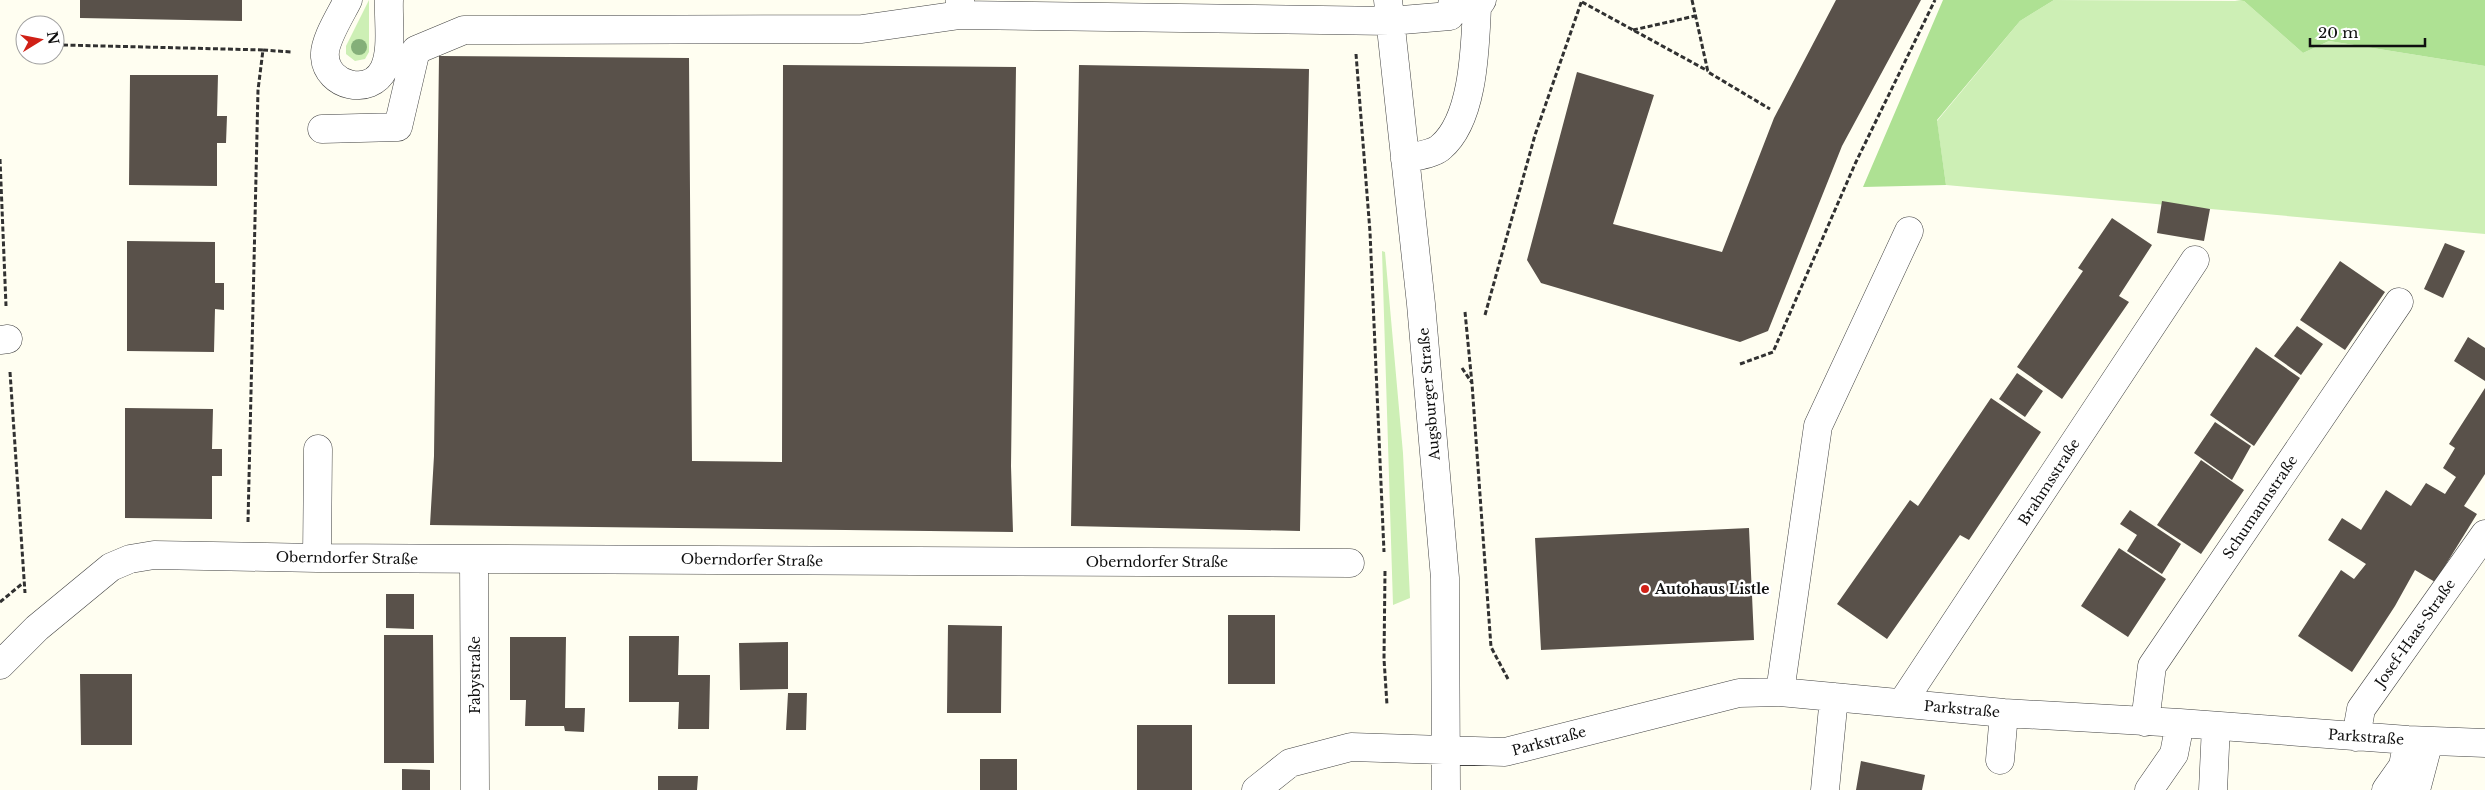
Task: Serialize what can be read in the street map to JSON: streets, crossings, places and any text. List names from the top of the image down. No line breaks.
{"streets":{"street":["Augsburger Straße","Brahmsstraße","Schumannstraße","Oberndorfer Straße","Josef-Haas-Straße","Fabystraße","Parkstraße"]},"crossings":[["Augsburger Straße","Parkstraße"],["Brahmsstraße","Parkstraße"],["Schumannstraße","Parkstraße"],["Oberndorfer Straße","Fabystraße"],["Josef-Haas-Straße","Parkstraße"]],"places":["Autohaus Listle"],"scale_bar":"20 m","north":"right"}
